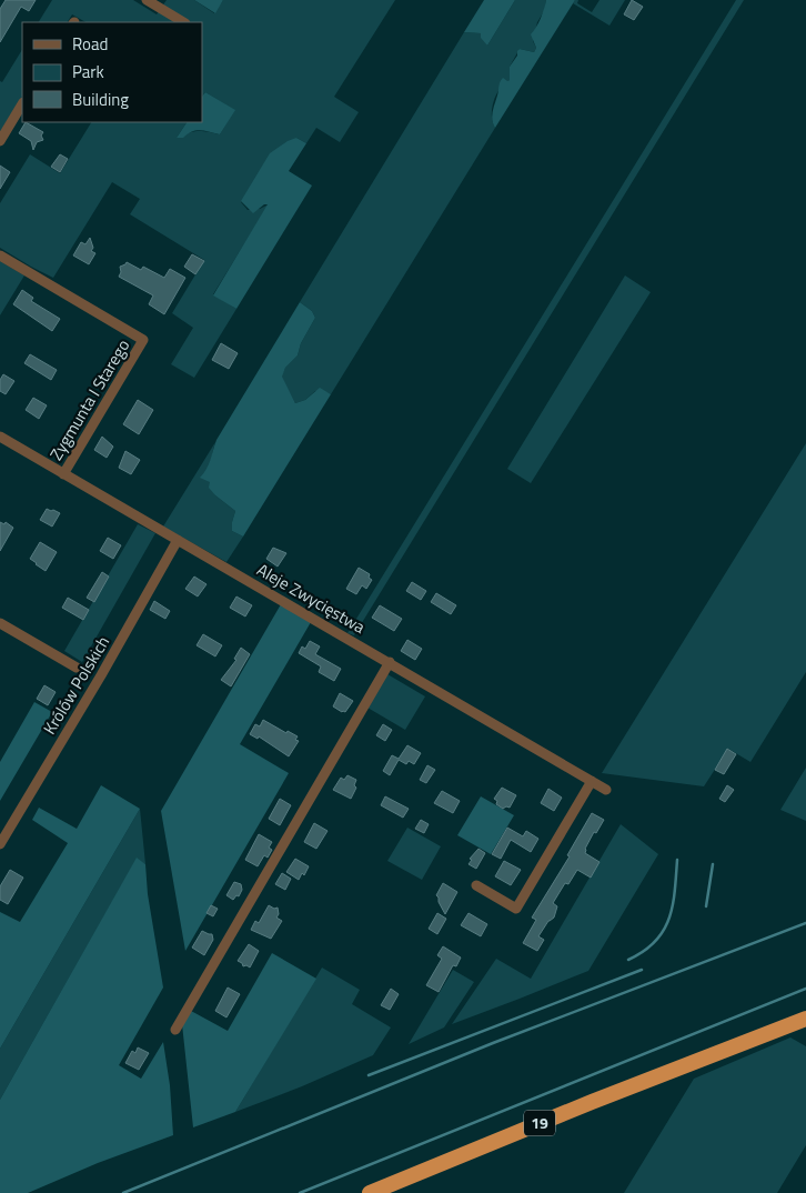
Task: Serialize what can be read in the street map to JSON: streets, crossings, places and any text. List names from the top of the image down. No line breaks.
{"streets":{"highway":["19"],"street":["Zygmunta I Starego","Aleje Zwycięstwa","Królów Polskich"]},"crossings":[["Zygmunta I Starego","Aleje Zwycięstwa"],["Aleje Zwycięstwa","Królów Polskich"]],"legend":["Road","Park","Building"]}
